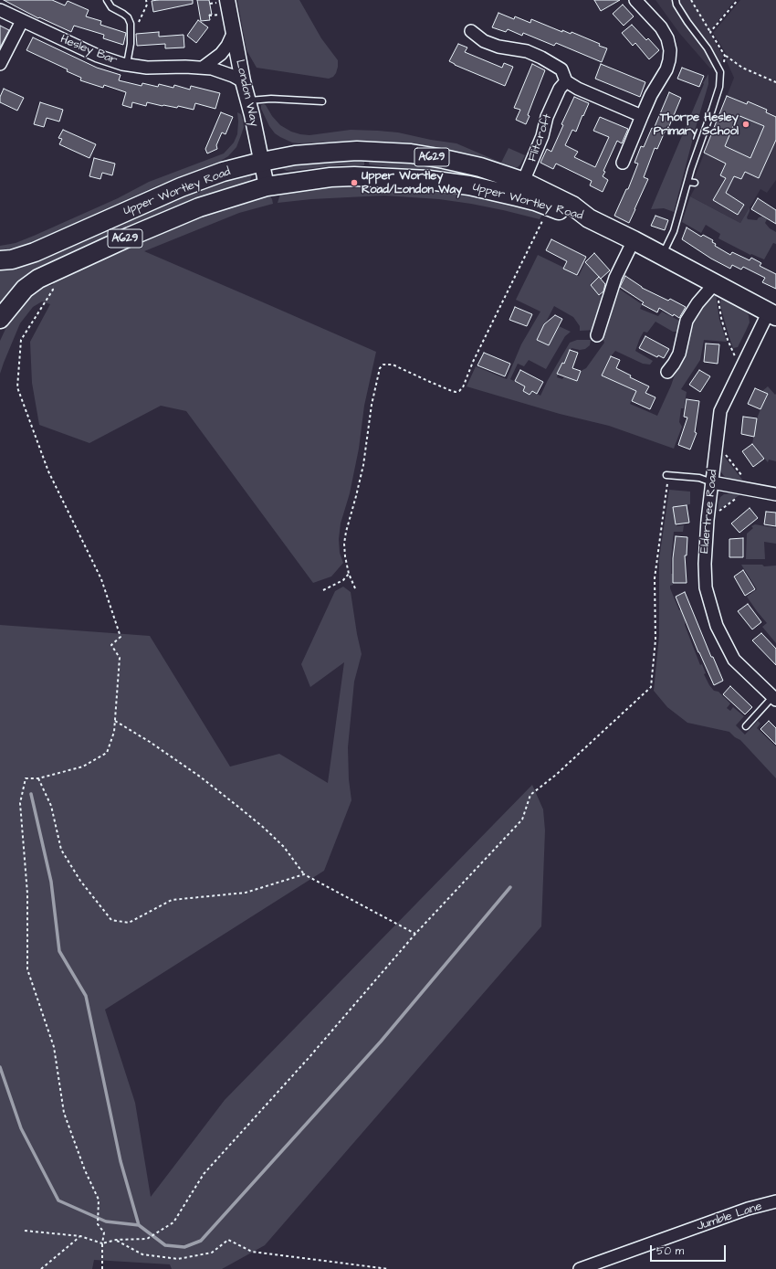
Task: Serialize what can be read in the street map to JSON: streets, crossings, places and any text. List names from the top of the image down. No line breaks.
{"streets":{"main road":["A629","Upper Wortley Road"],"street":["Hesley Bar","London Way","Flitcroft","Eldertree Road","Jumble Lane"]},"crossings":[["Hesley Bar","London Way"],["London Way","Upper Wortley Road"],["Flitcroft","Upper Wortley Road"],["Upper Wortley Road","Eldertree Road"]],"places":["Thorpe Hesley Primary School","Upper Wortley Road/London Way"],"scale_bar":"50 m"}
